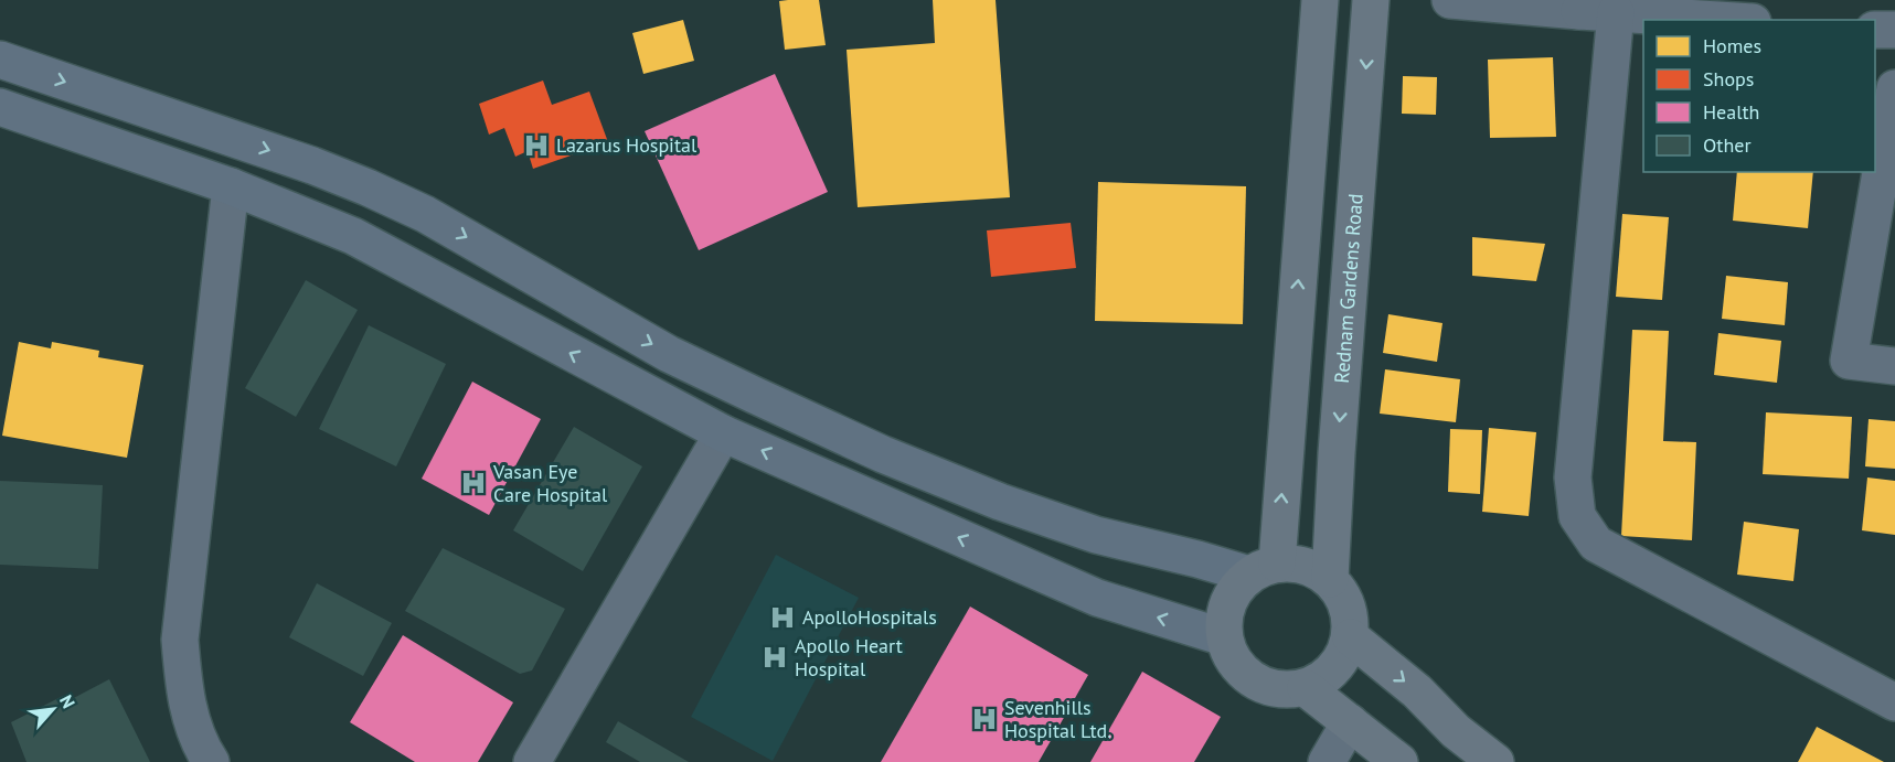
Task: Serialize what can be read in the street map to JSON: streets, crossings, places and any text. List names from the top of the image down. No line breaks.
{"streets":{"main road":["Rednam Gardens Road"]},"places":{"hospital":["Lazarus Hospital","Vasan Eye Care Hospital","ApolloHospitals","Apollo Heart Hospital","Sevenhills Hospital Ltd."]},"legend":["Homes","Shops","Health","Other"],"north":"top right"}
